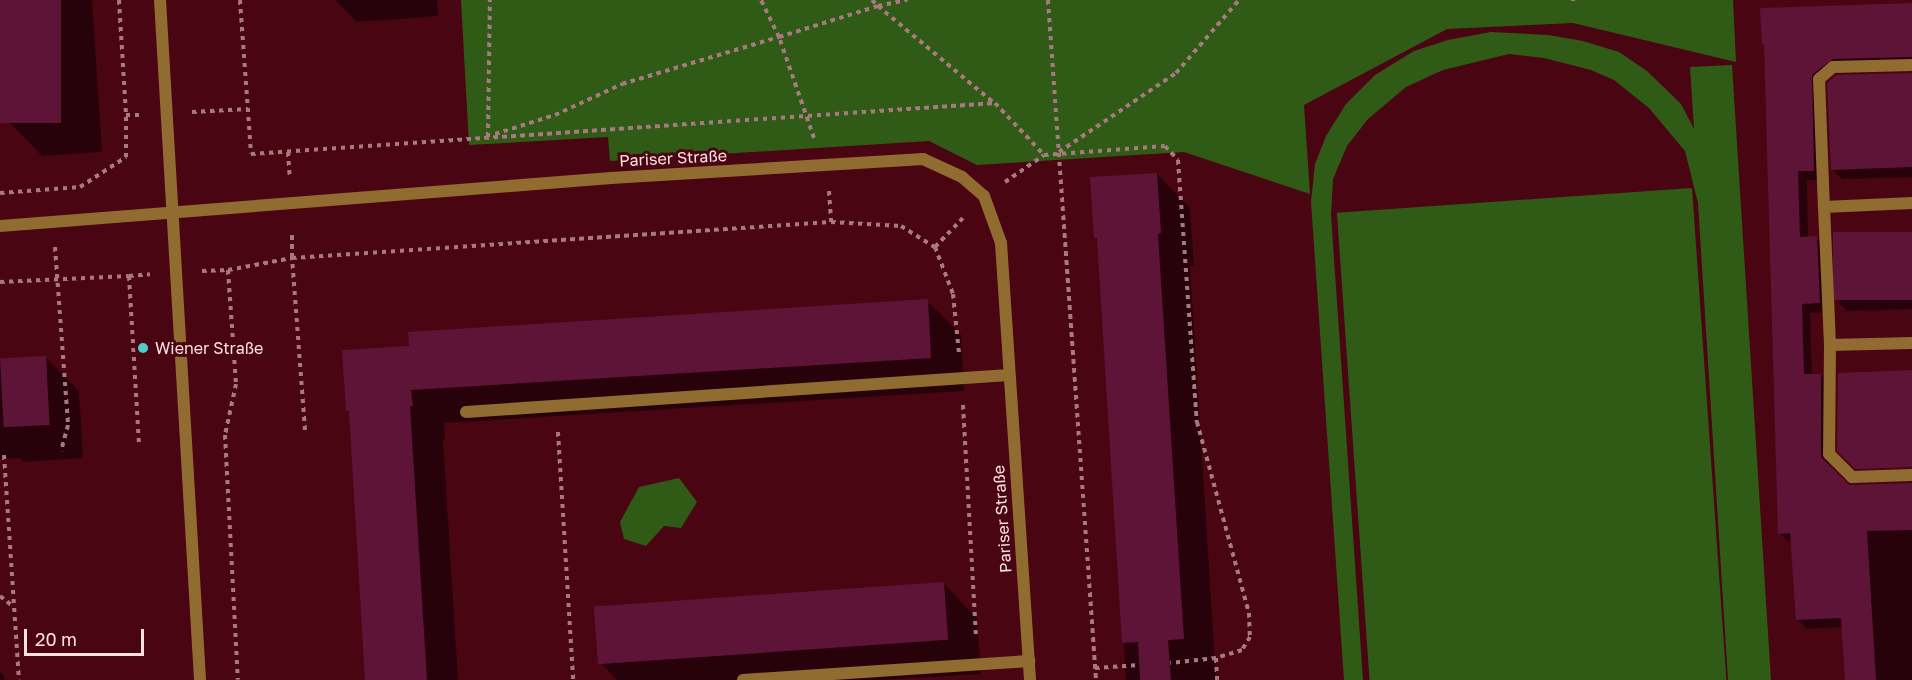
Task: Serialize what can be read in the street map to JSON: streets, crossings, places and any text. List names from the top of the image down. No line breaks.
{"streets":{"street":["Pariser Straße"]},"places":["Wiener Straße"],"scale_bar":"20 m"}
